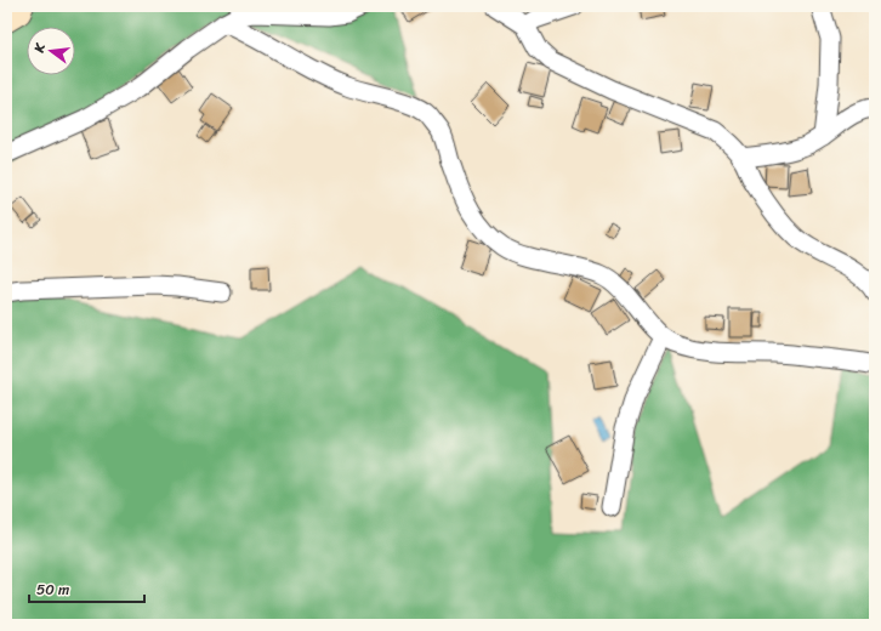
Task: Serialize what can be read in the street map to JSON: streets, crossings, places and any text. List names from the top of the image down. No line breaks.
{"scale_bar":"50 m","north":"left"}
